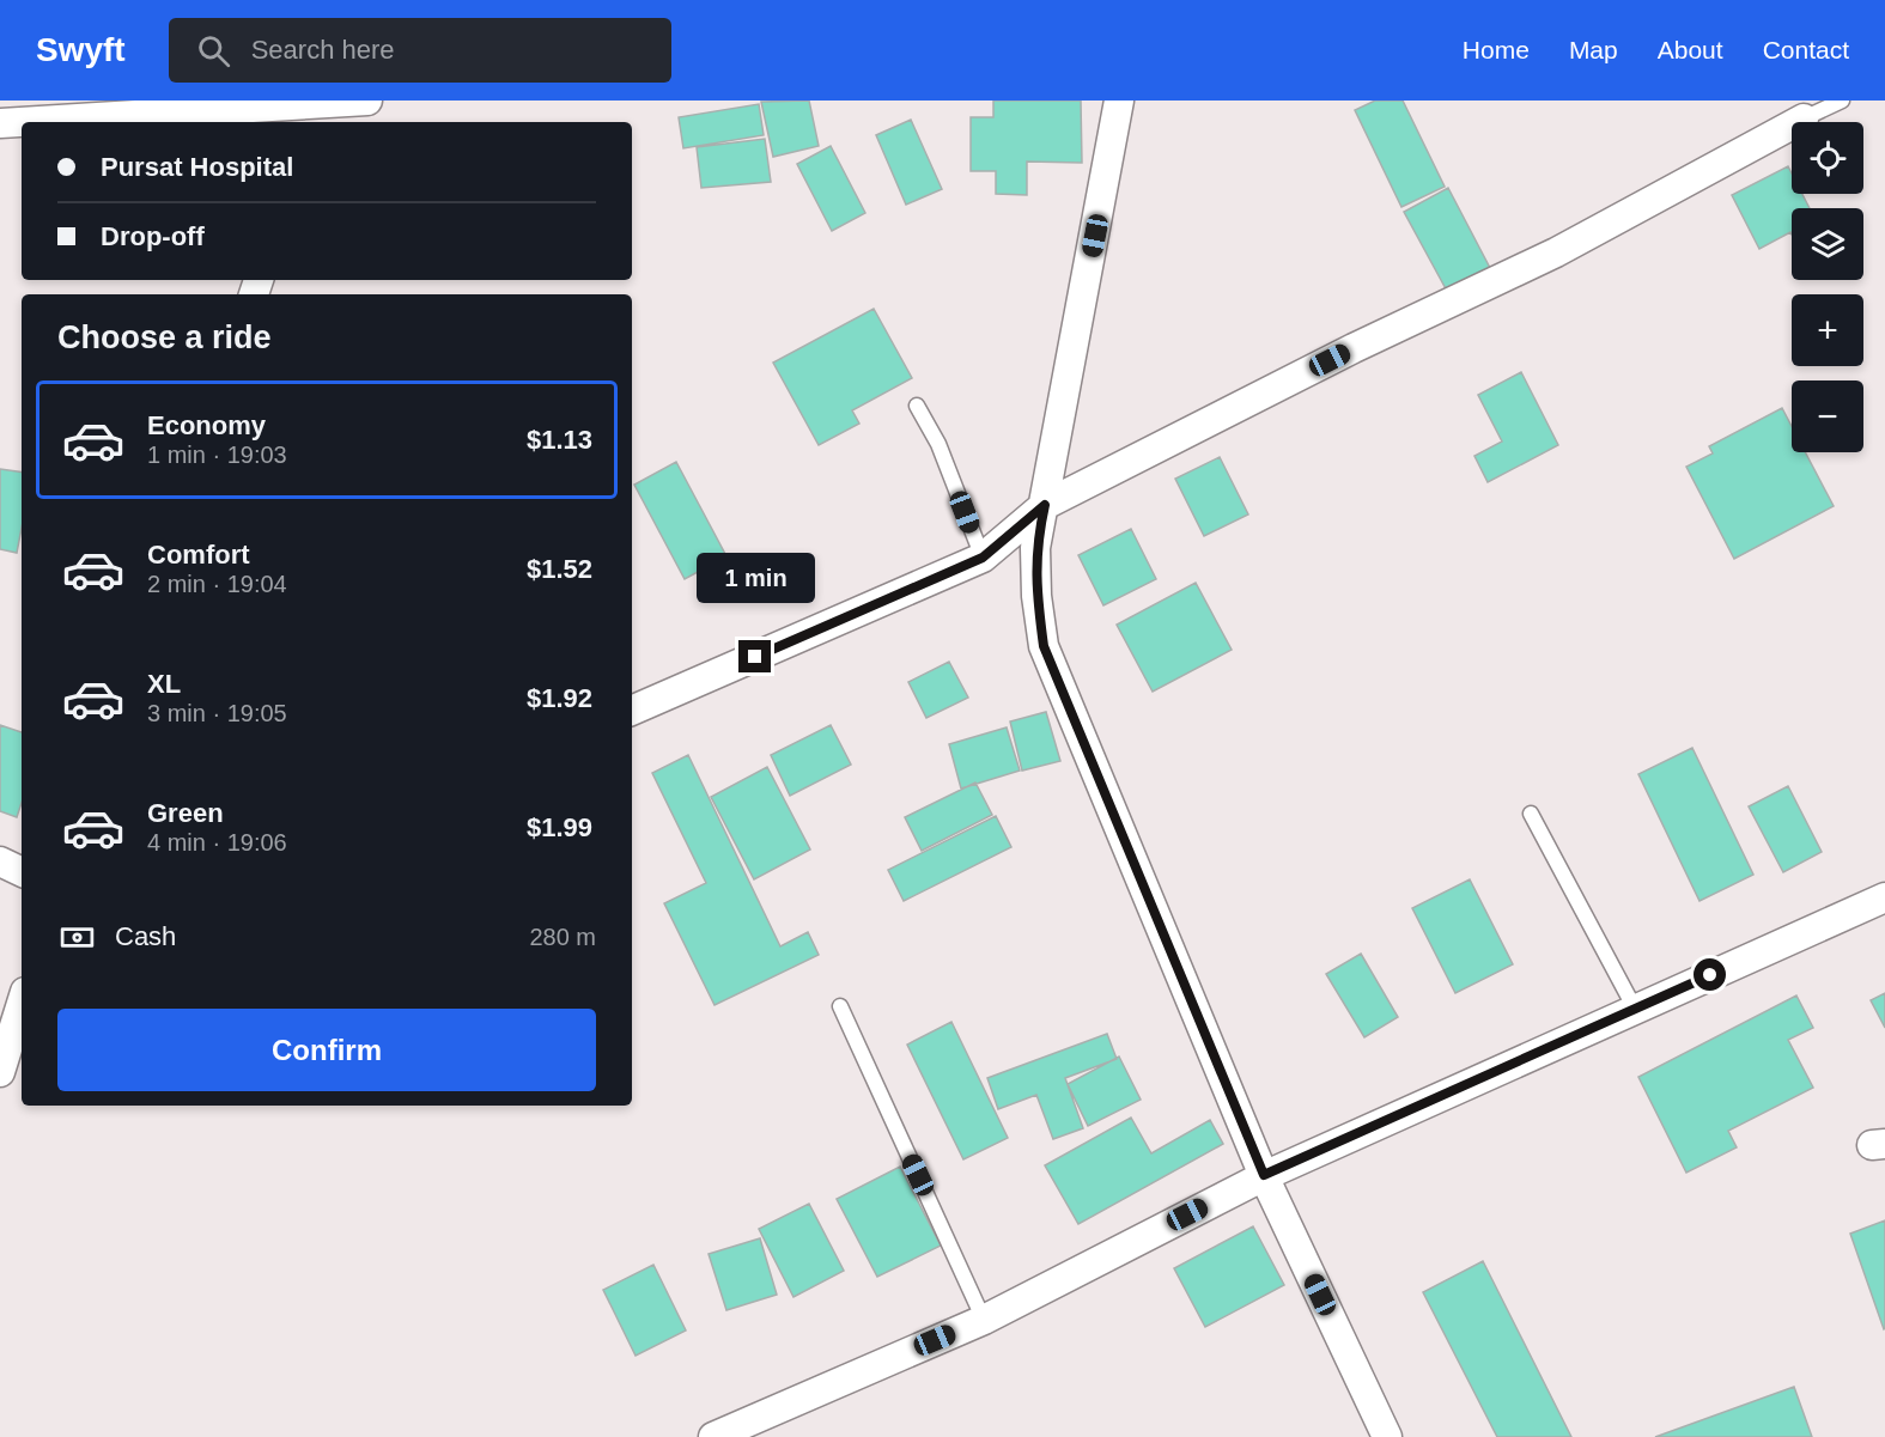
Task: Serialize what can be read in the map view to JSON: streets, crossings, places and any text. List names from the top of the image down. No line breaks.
{"page":{"header":"Swyft","search":"Search here","nav":["Home","Map","About","Contact"],"map_buttons":["+","−"],"banner":["Pursat Hospital","Drop-off"],"heading":"Choose a ride","list":[{"name":"Economy","note":"1 min · 19:03","value":"$1.13"},{"name":"Comfort","note":"2 min · 19:04","value":"$1.52"},{"name":"XL","note":"3 min · 19:05","value":"$1.92"},{"name":"Green","note":"4 min · 19:06","value":"$1.99"}],"bubble":"1 min","pay":["Cash","280 m"],"buttons":"Confirm"}}
